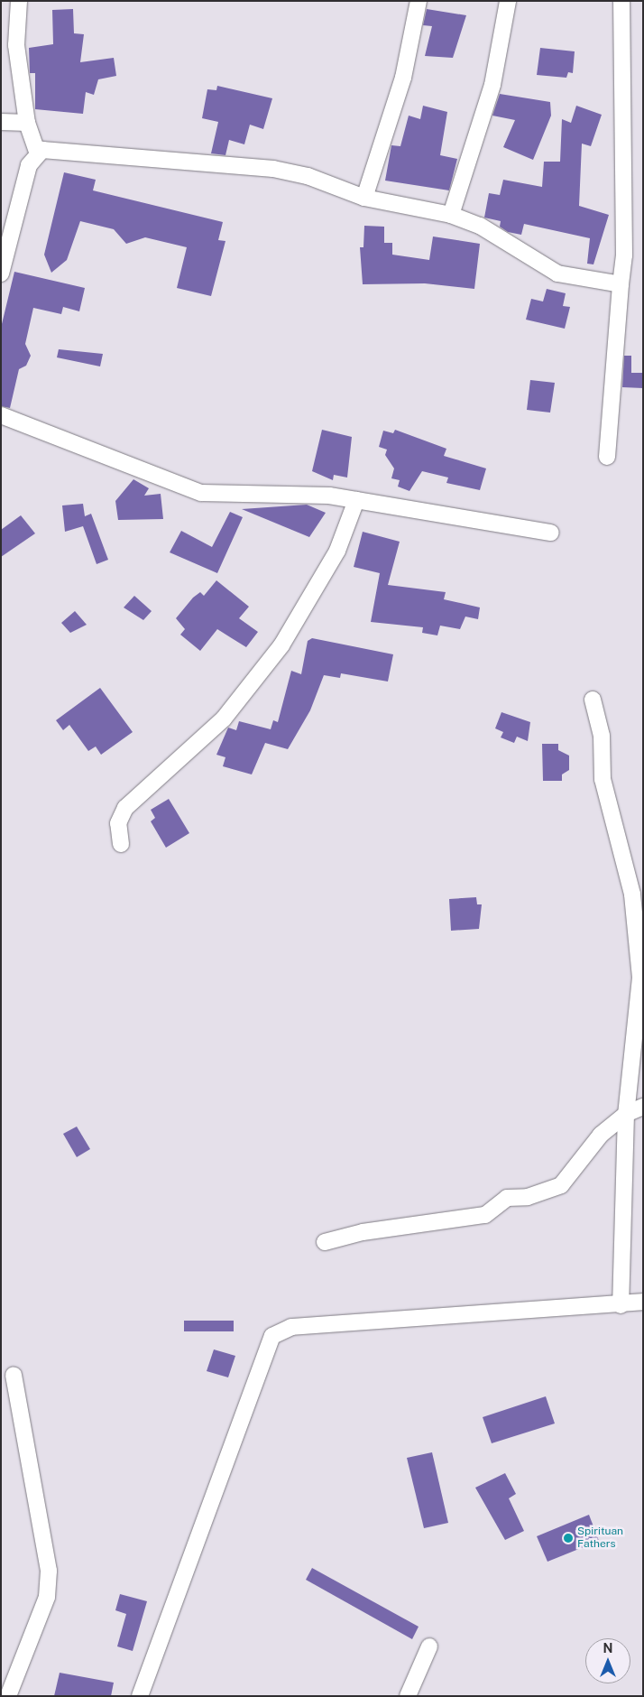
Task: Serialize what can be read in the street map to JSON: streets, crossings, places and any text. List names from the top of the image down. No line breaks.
{"places":["Spirituan Fathers"],"north":"top"}
